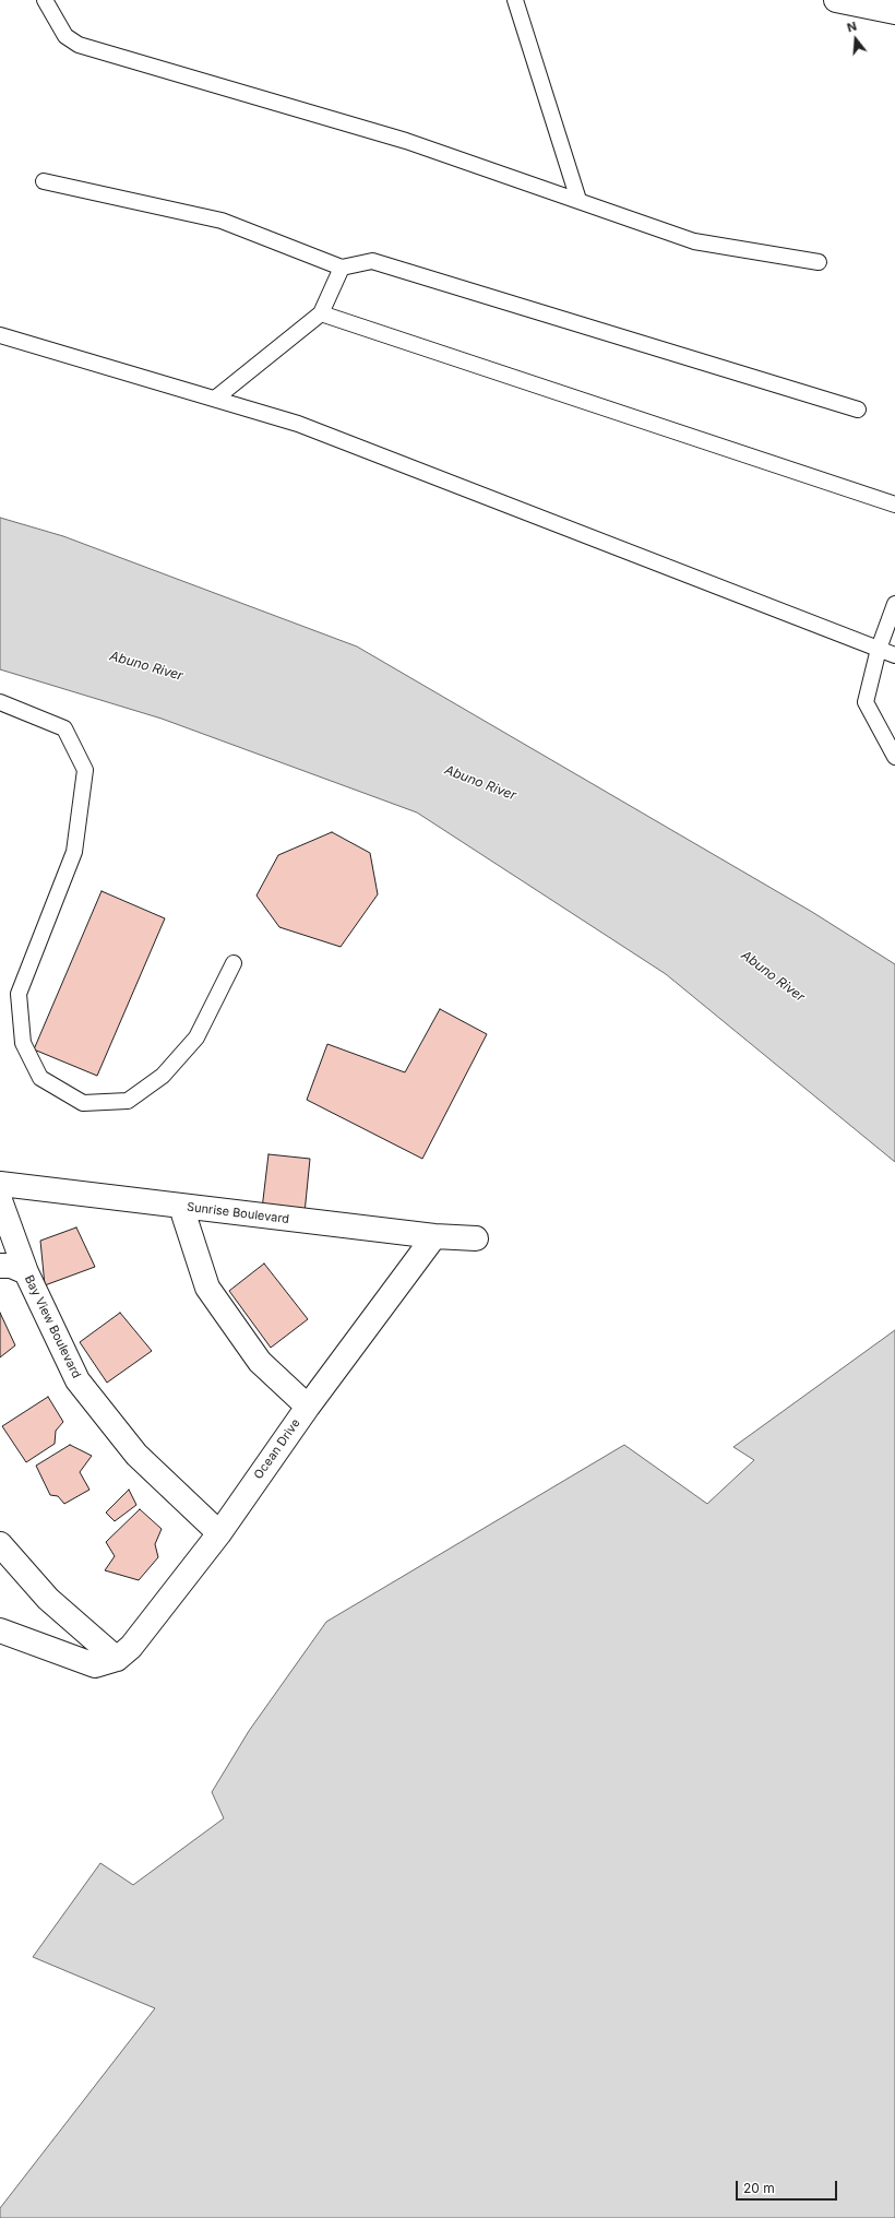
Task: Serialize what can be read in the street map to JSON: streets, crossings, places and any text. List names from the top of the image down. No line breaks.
{"streets":{"street":["Sunrise Boulevard","Bay View Boulevard","Ocean Drive"]},"crossings":[["Sunrise Boulevard","Ocean Drive"],["Bay View Boulevard","Ocean Drive"]],"water":["Abuno River"],"scale_bar":"20 m","north":"top"}
